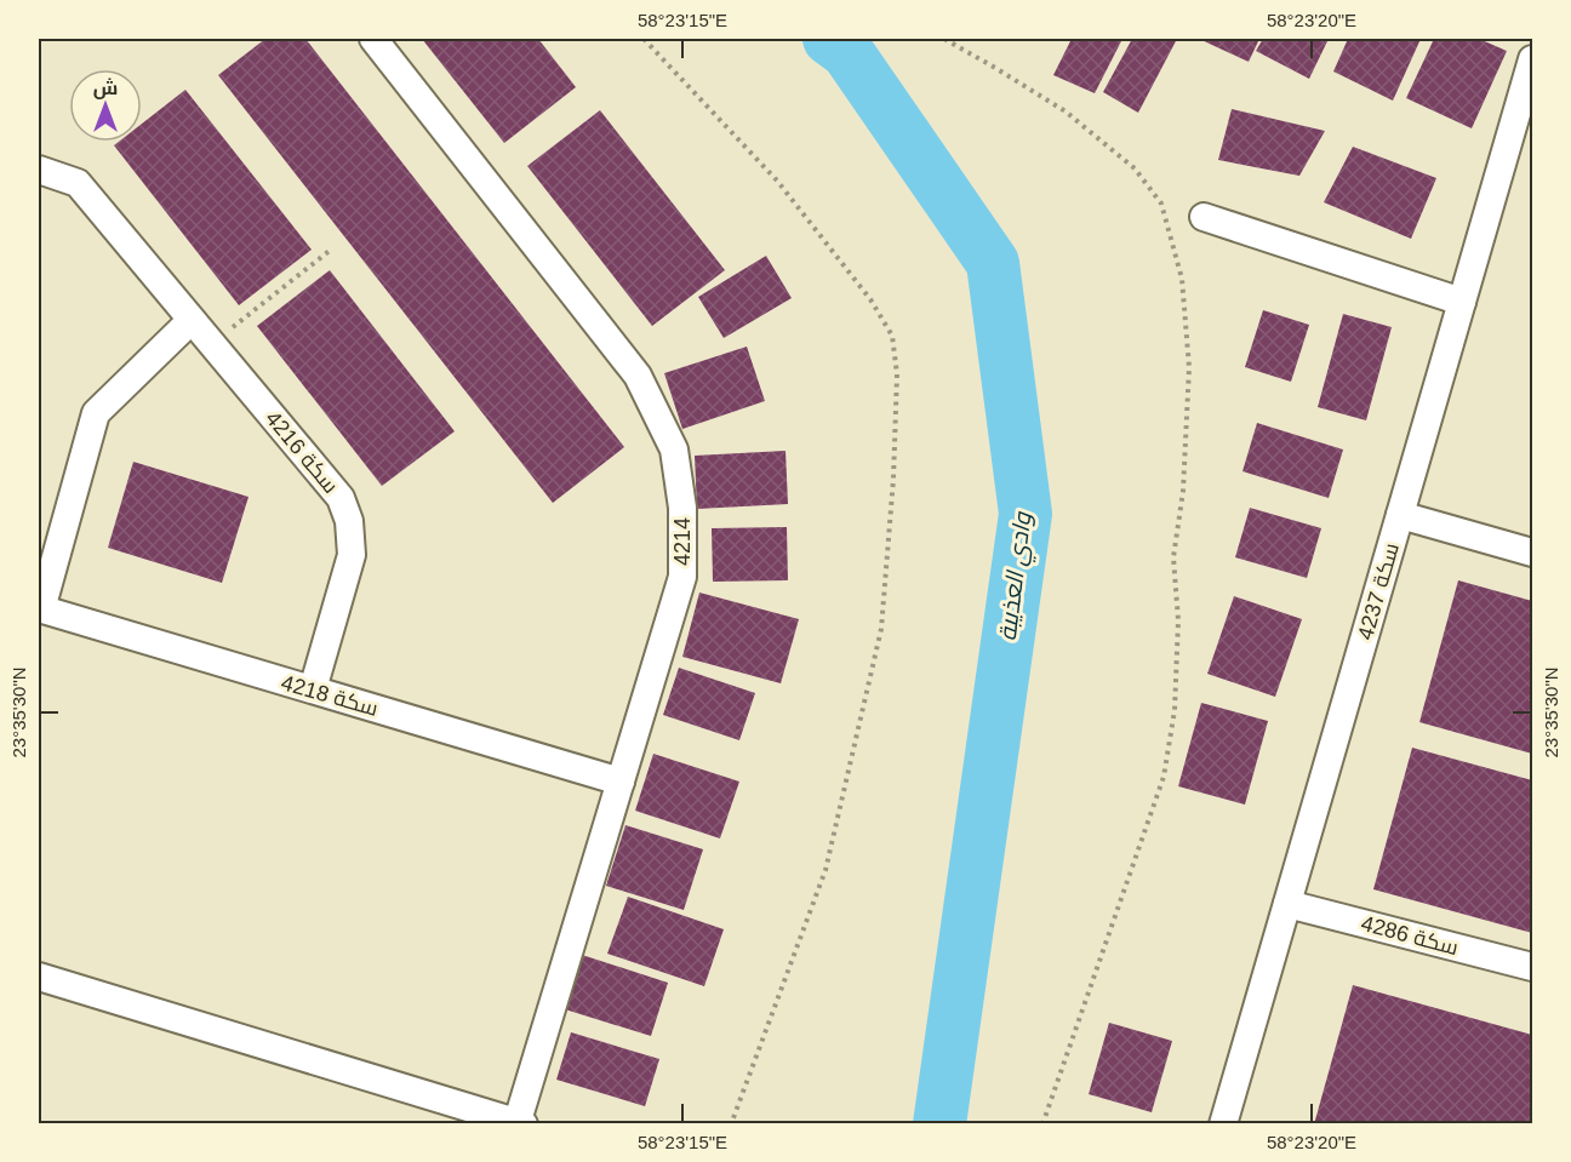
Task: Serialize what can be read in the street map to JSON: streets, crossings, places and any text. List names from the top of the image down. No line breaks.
{"streets":{"street":["سكة 4216","4214","سكة 4237","سكة 4218","سكة 4286"]},"crossings":[["سكة 4216","سكة 4218"],["4214","سكة 4218"],["سكة 4237","سكة 4286"]],"water":["وادي العذيبة"],"north":"top","coordinates":["58°23'15\"E","58°23'20\"E","23°35'30\"N"]}
